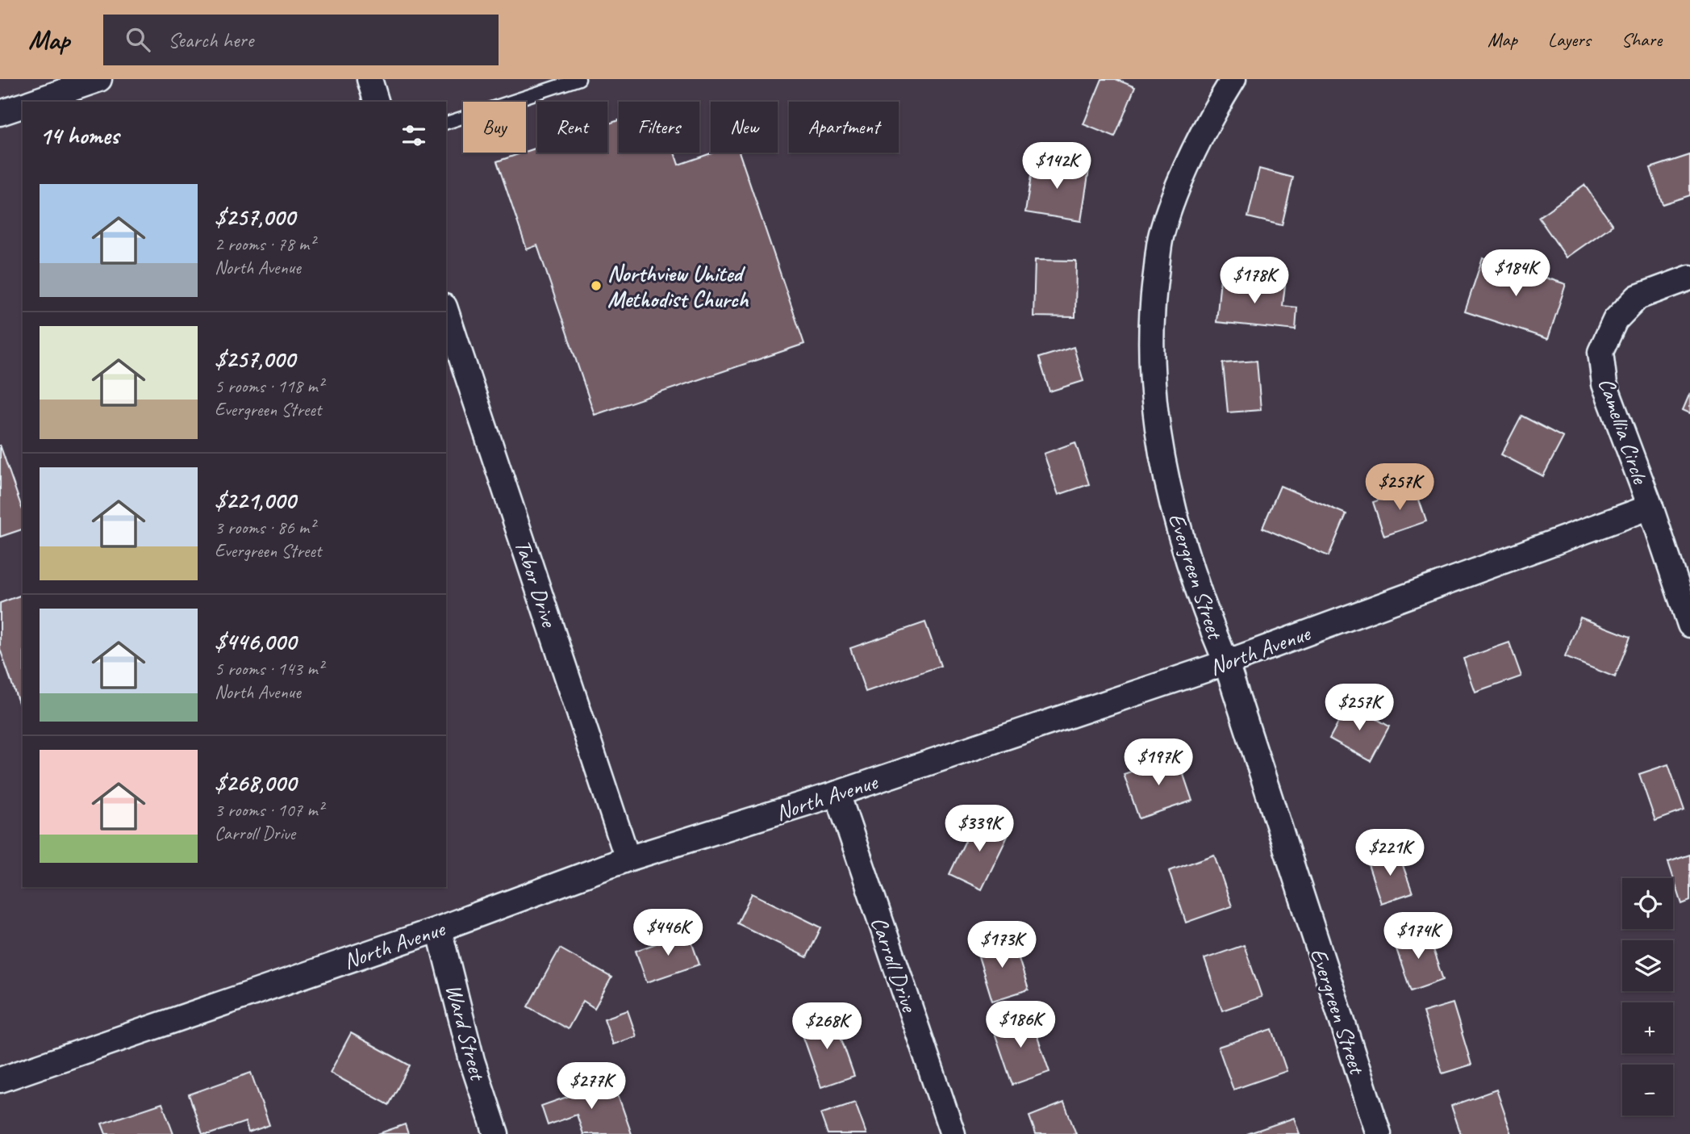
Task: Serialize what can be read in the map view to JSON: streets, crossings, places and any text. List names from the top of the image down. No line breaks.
{"streets":{"street":["Camellia Circle","Evergreen Street","Tabor Drive","North Avenue","Carroll Drive","Ward Street"]},"crossings":[["Camellia Circle","North Avenue"],["Evergreen Street","North Avenue"],["Tabor Drive","North Avenue"],["North Avenue","Carroll Drive"],["North Avenue","Ward Street"]],"places":["Northview United Methodist Church"],"page":{"header":"Map","search":"Search here","nav":["Map","Layers","Share"],"chip":["Buy","Rent","Filters","New","Apartment"],"heading":"14 homes","price":["$142K","$184K","$178K","$257K","$257K","$197K","$339K","$221K","$446K","$174K","$173K","$186K","$268K","$277K"],"list":[{"name":"$257,000","note":"2 rooms · 78 m² · North Avenue"},{"name":"$257,000","note":"5 rooms · 118 m² · Evergreen Street"},{"name":"$221,000","note":"3 rooms · 86 m² · Evergreen Street"},{"name":"$446,000","note":"5 rooms · 143 m² · North Avenue"},{"name":"$268,000","note":"3 rooms · 107 m² · Carroll Drive"}],"map_buttons":["+","−"]}}
